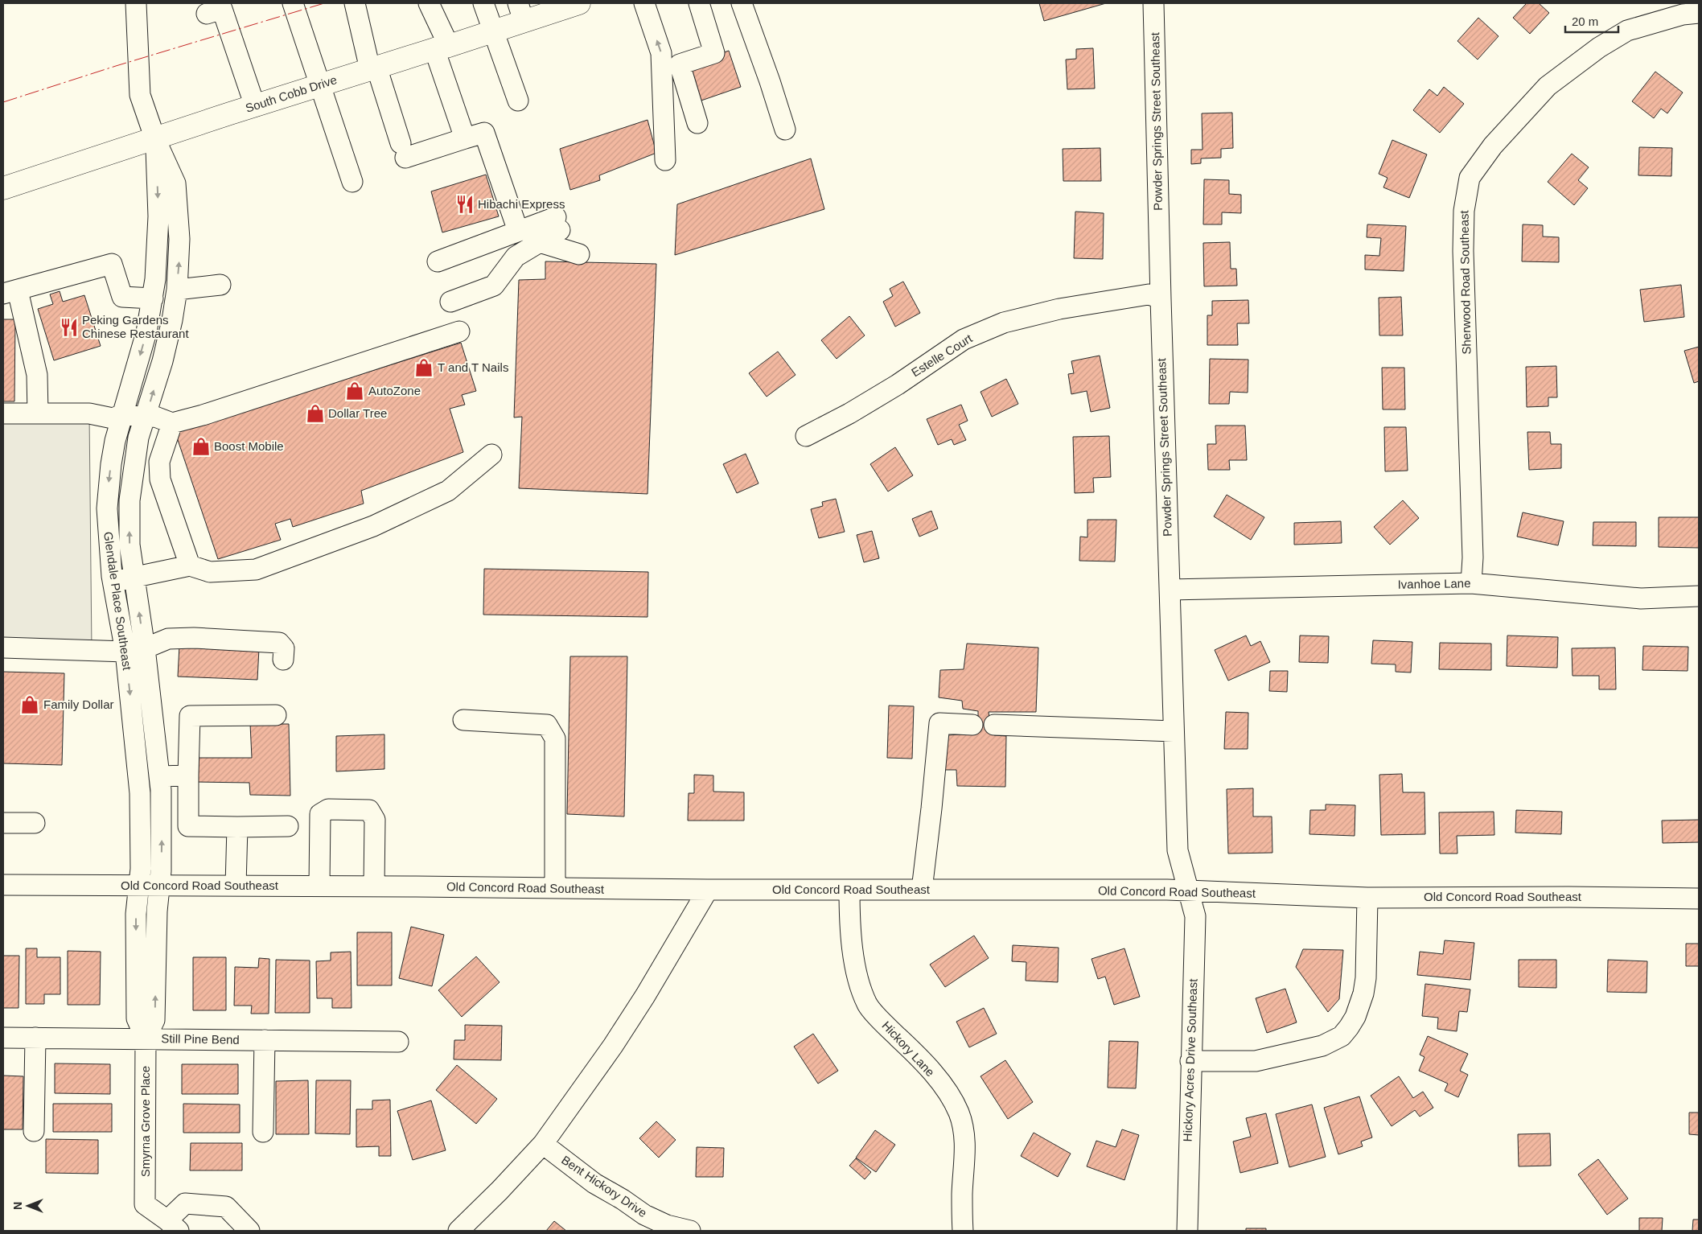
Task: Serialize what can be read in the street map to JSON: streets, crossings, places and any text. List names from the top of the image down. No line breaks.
{"streets":{"main road":["South Cobb Drive"],"street":["Powder Springs Street Southeast","Sherwood Road Southeast","Estelle Court","Ivanhoe Lane","Glendale Place Southeast","Old Concord Road Southeast","Still Pine Bend","Hickory Lane","Hickory Acres Drive Southeast","Smyrna Grove Place","Bent Hickory Drive"]},"crossings":[["South Cobb Drive","Glendale Place Southeast"],["Powder Springs Street Southeast","Estelle Court"],["Powder Springs Street Southeast","Ivanhoe Lane"],["Powder Springs Street Southeast","Old Concord Road Southeast"],["Powder Springs Street Southeast","Hickory Acres Drive Southeast"],["Sherwood Road Southeast","Ivanhoe Lane"],["Glendale Place Southeast","Old Concord Road Southeast"],["Glendale Place Southeast","Smyrna Grove Place"],["Old Concord Road Southeast","Hickory Lane"],["Old Concord Road Southeast","Hickory Acres Drive Southeast"],["Old Concord Road Southeast","Smyrna Grove Place"],["Still Pine Bend","Smyrna Grove Place"]],"places":{"restaurant":["Hibachi Express","Peking Gardens Chinese Restaurant"],"shop":["T and T Nails","AutoZone","Dollar Tree","Boost Mobile","Family Dollar"]},"scale_bar":"20 m","north":"left"}
